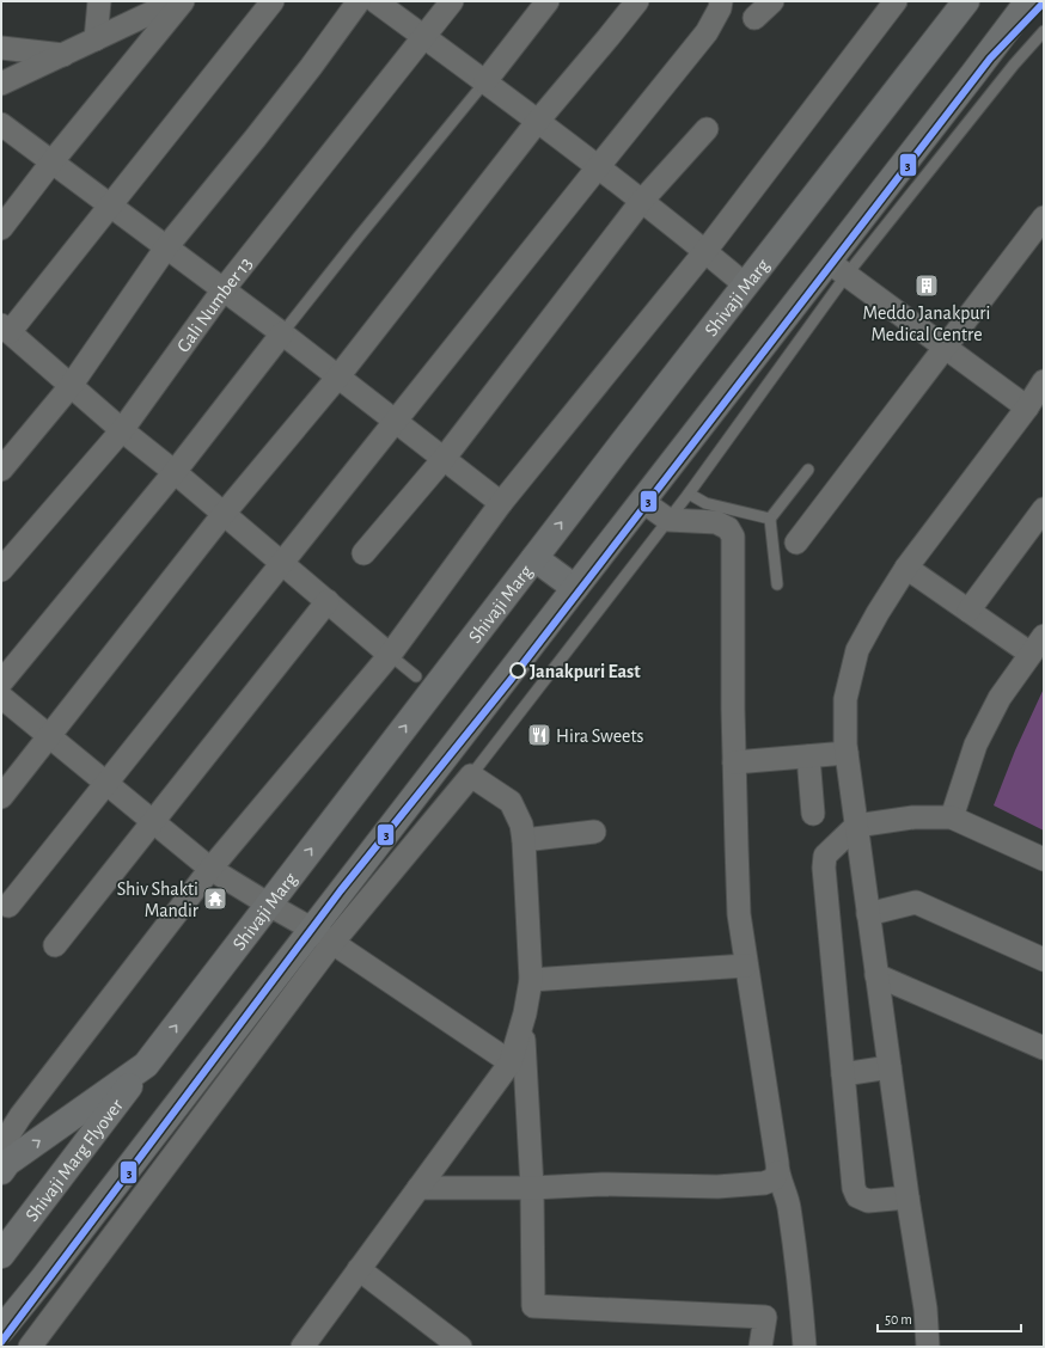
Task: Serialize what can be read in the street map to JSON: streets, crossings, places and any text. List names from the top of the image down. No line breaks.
{"streets":{"main road":["Shivaji Marg","Shivaji Marg Flyover"],"street":["Gali Number 13"]},"crossings":[["Shivaji Marg","Shivaji Marg Flyover"]],"places":{"building":["Meddo Janakpuri Medical Centre"],"other":["Janakpuri East"],"restaurant":["Hira Sweets"],"temple":["Shiv Shakti Mandir"]},"lines":["transit line 3"],"scale_bar":"50 m"}
